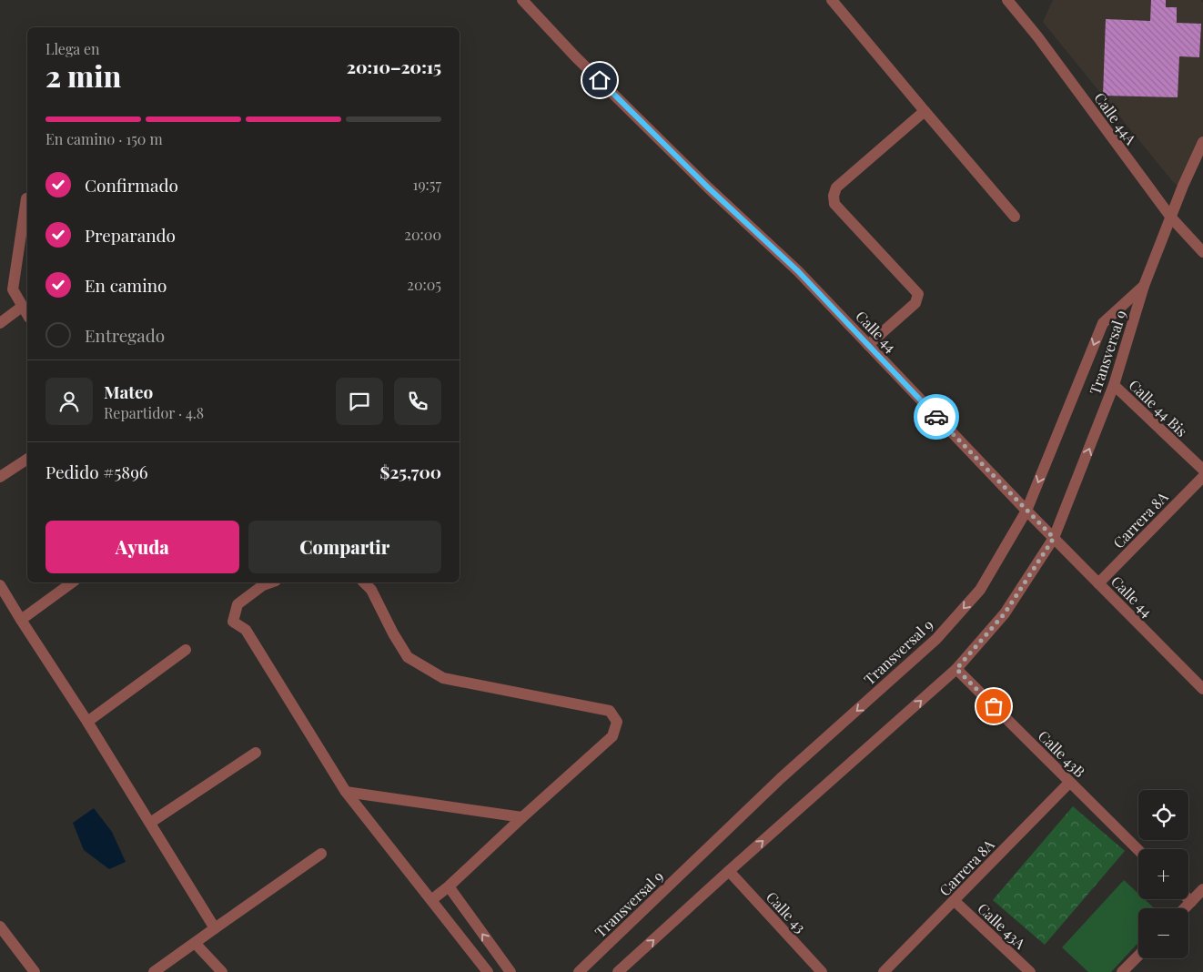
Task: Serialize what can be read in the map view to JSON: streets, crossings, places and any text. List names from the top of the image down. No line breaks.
{"streets":{"street":["Calle 44A","Calle 44","Transversal 9","Calle 44 Bis","Carrera 8A","Calle 43B","Calle 43","Calle 43A"]},"crossings":[["Calle 44A","Transversal 9"],["Calle 44","Transversal 9"],["Calle 44","Carrera 8A"],["Transversal 9","Calle 44 Bis"],["Transversal 9","Calle 43B"],["Transversal 9","Calle 43"],["Carrera 8A","Calle 43B"],["Carrera 8A","Calle 43A"]],"page":{"heading":["2 min","Llega en","20:10–20:15"],"panel":["Mateo","Repartidor · 4.8","Pedido #5896","$25,700"],"bar":"En camino · 150 m","list":[["Confirmado","19:57"],["Preparando","20:00"],["En camino","20:05"],"Entregado"],"buttons":["Ayuda","Compartir"],"map_buttons":["+","−"]}}
